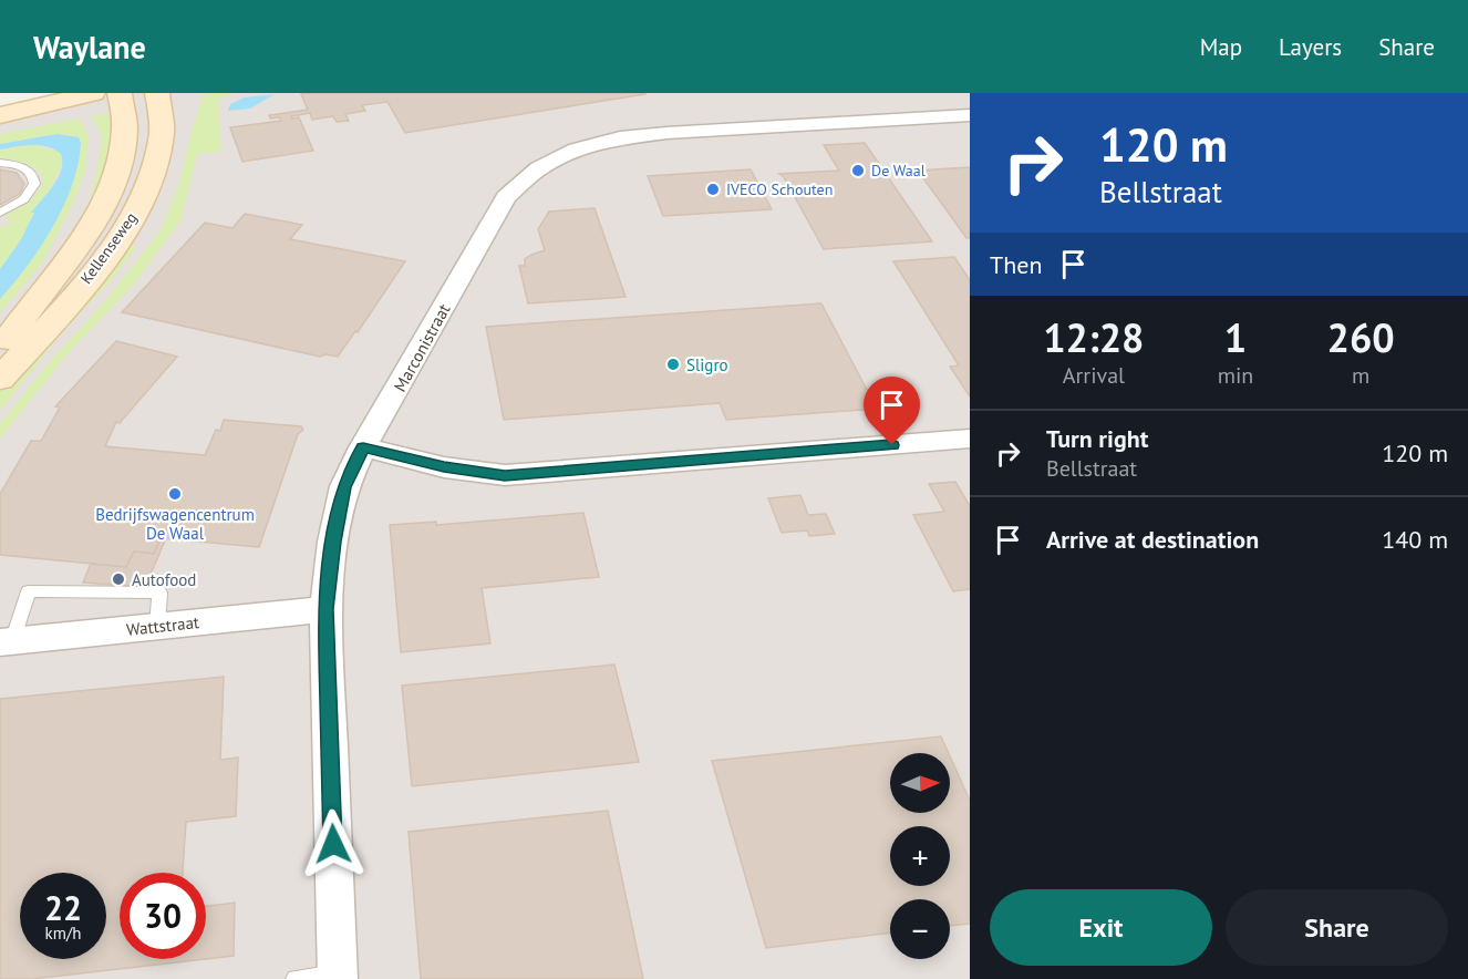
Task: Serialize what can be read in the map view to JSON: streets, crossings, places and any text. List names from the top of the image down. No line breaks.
{"streets":{"main road":["Kellenseweg"],"street":["Marconistraat","Wattstraat"]},"crossings":[["Marconistraat","Wattstraat"]],"places":["De Waal","IVECO Schouten","Sligro","Bedrijfswagencentrum De Waal","Autofood"],"north":"right","page":{"header":"Waylane","nav":["Map","Layers","Share"],"turn":["120 m","Bellstraat"],"then":"Then","eta":["12:28","Arrival","1","min","260","m"],"list":[{"name":"Turn right","note":"Bellstraat","value":"120 m"},{"name":"Arrive at destination","value":"140 m"}],"map_buttons":["+","−"],"speed":"22 km/h","limit":"30","buttons":["Exit","Share"]}}
